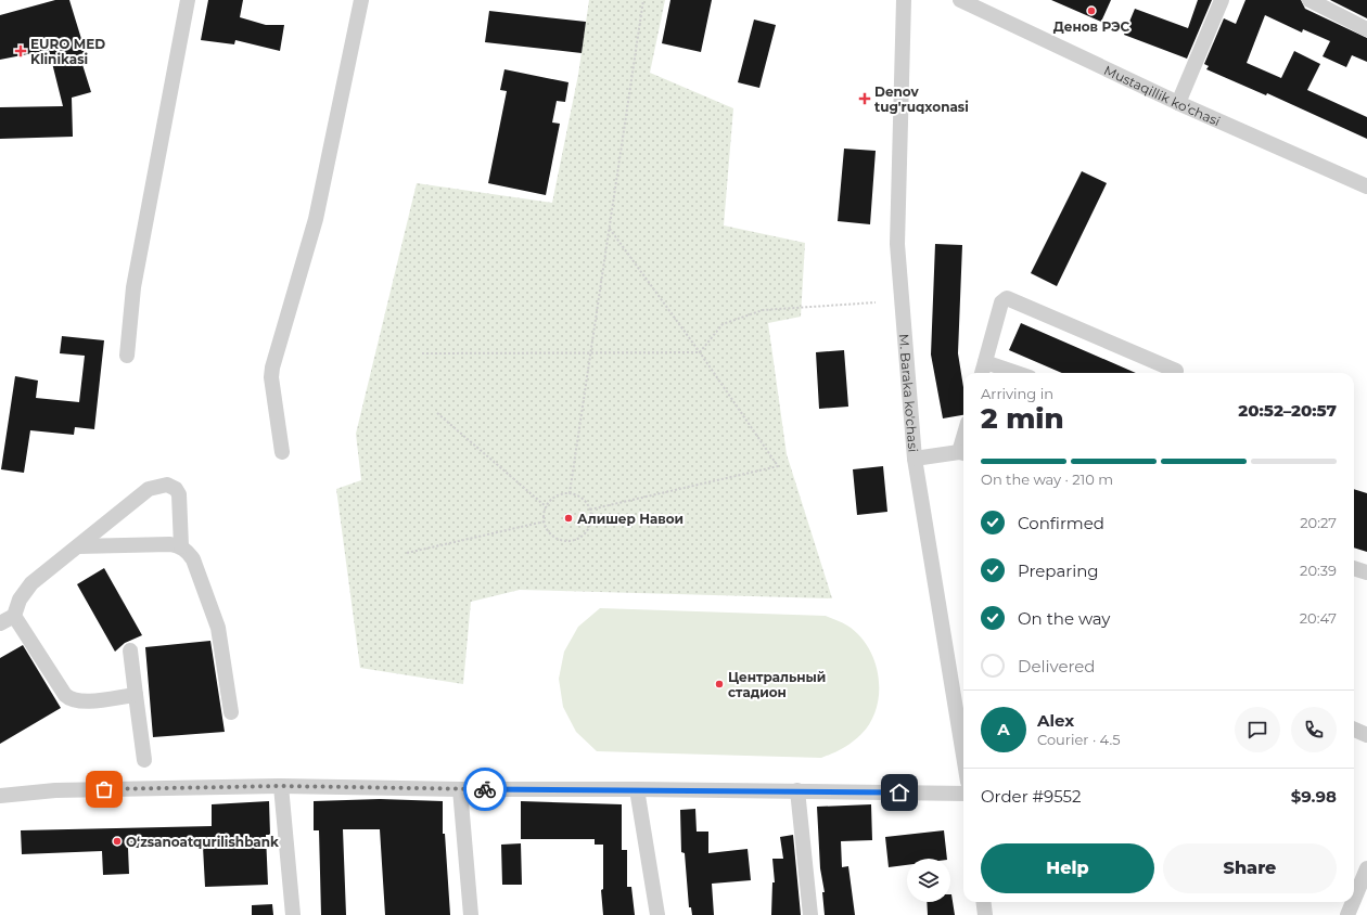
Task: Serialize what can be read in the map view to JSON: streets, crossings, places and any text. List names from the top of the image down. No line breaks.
{"streets":{"street":["Mustaqillik ko‘chasi","M. Baraka ko'chasi"]},"places":{"other":["Денов РЭС","Алишер Навои","Центральный стадион","Oʻzsanoatqurilishbank"],"health":["EURO MED Klinikasi","Denov tug'ruqxonasi"]},"page":{"heading":["2 min","Arriving in","20:52–20:57"],"panel":["Alex","Courier · 4.5","Order #9552","$9.98"],"bar":"On the way · 210 m","list":[["Confirmed","20:27"],["Preparing","20:39"],["On the way","20:47"],"Delivered"],"round":"A","buttons":["Help","Share"]}}
